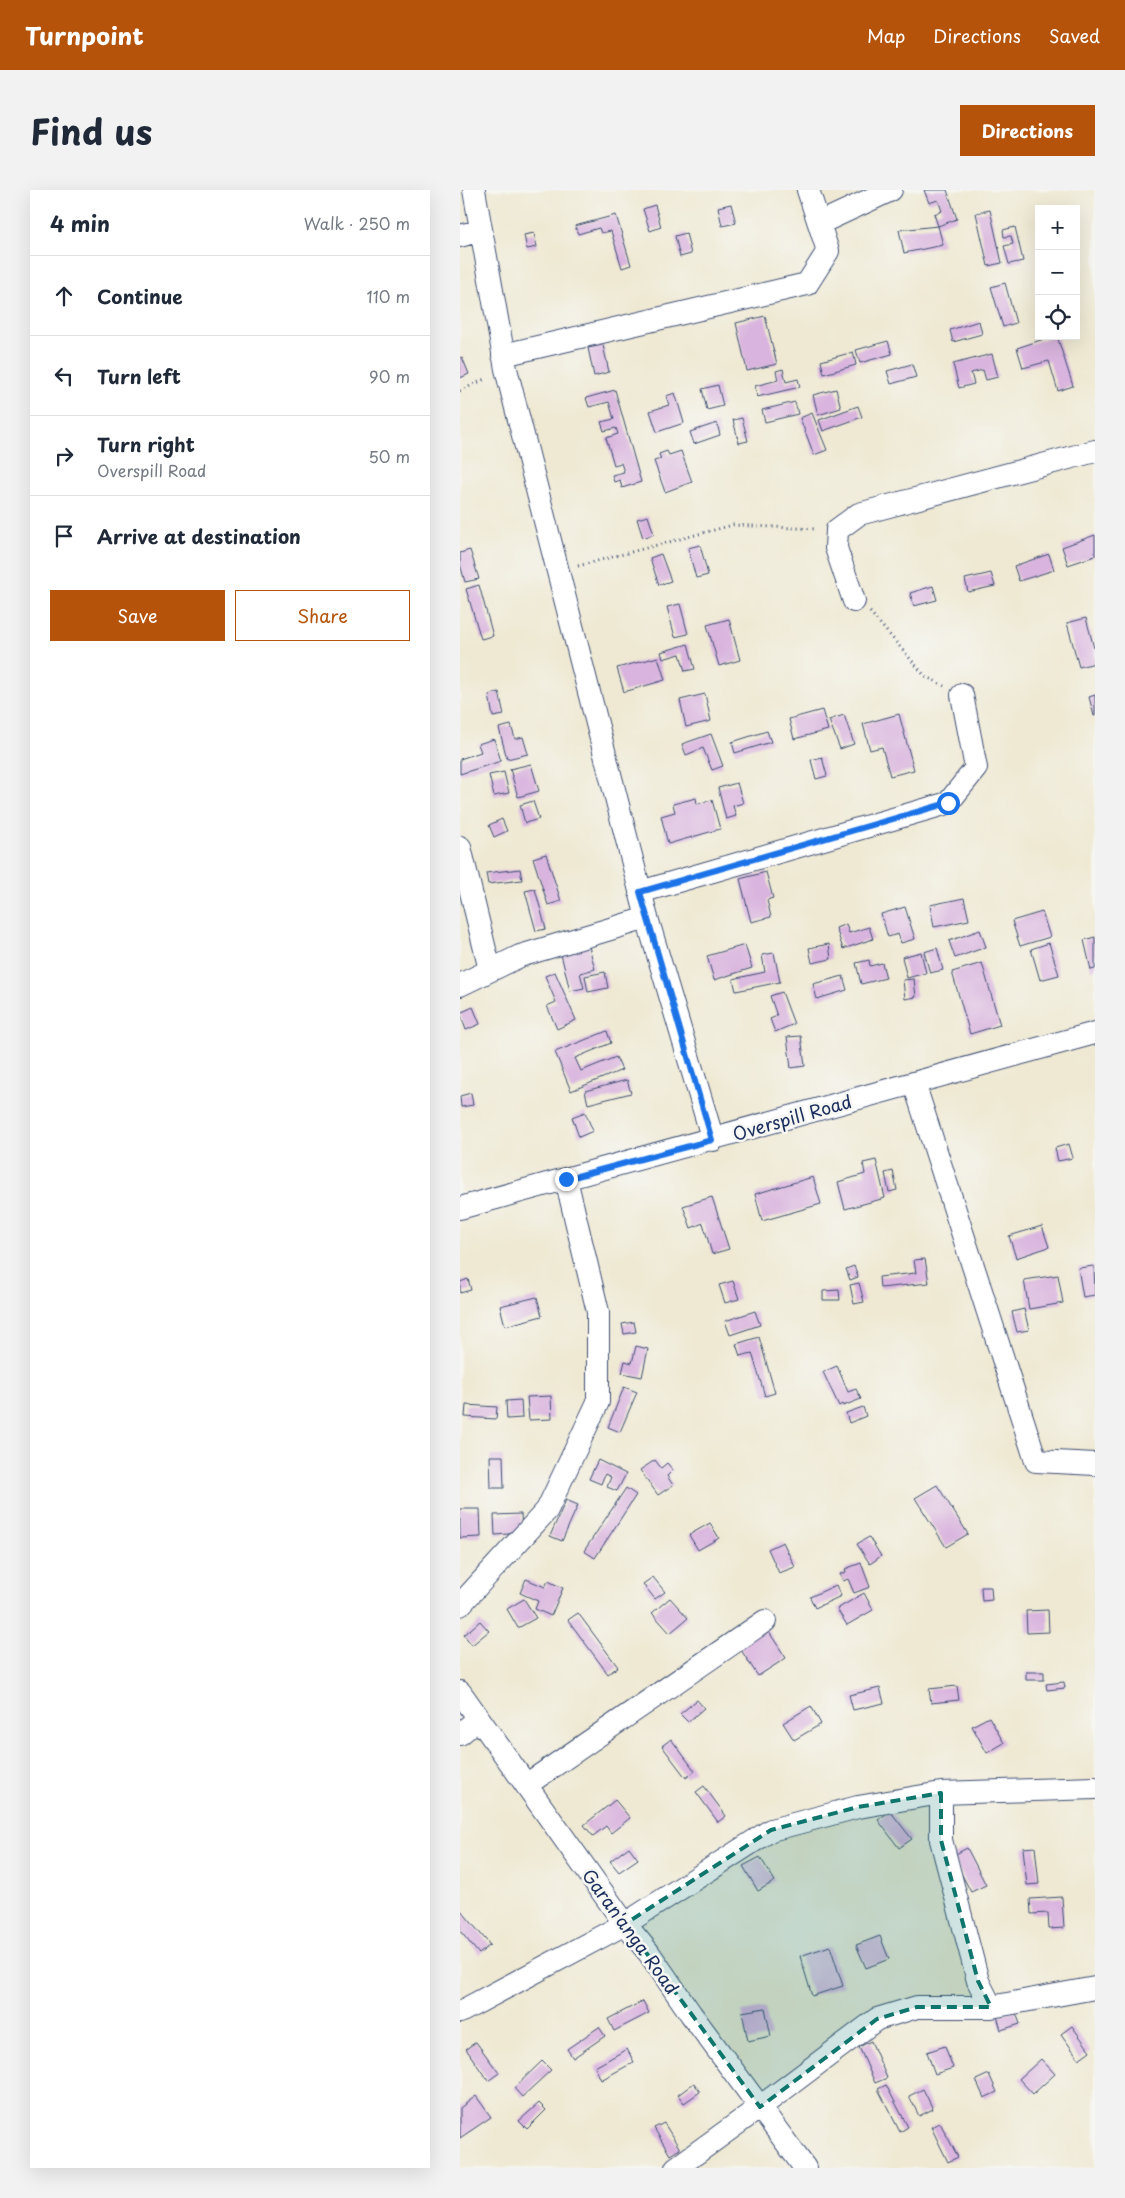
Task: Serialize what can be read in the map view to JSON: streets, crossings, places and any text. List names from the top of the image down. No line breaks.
{"streets":{"street":["Overspill Road","Garan'anga Road"]},"page":{"header":"Turnpoint","nav":["Map","Directions","Saved"],"title":"Find us","buttons":["Directions",["Save","Share"]],"heading":["4 min","Walk · 250 m"],"map_buttons":["+","−"],"list":[["Continue","110 m"],["Turn left","90 m"],["Turn right","Overspill Road","50 m"],"Arrive at destination"]}}
